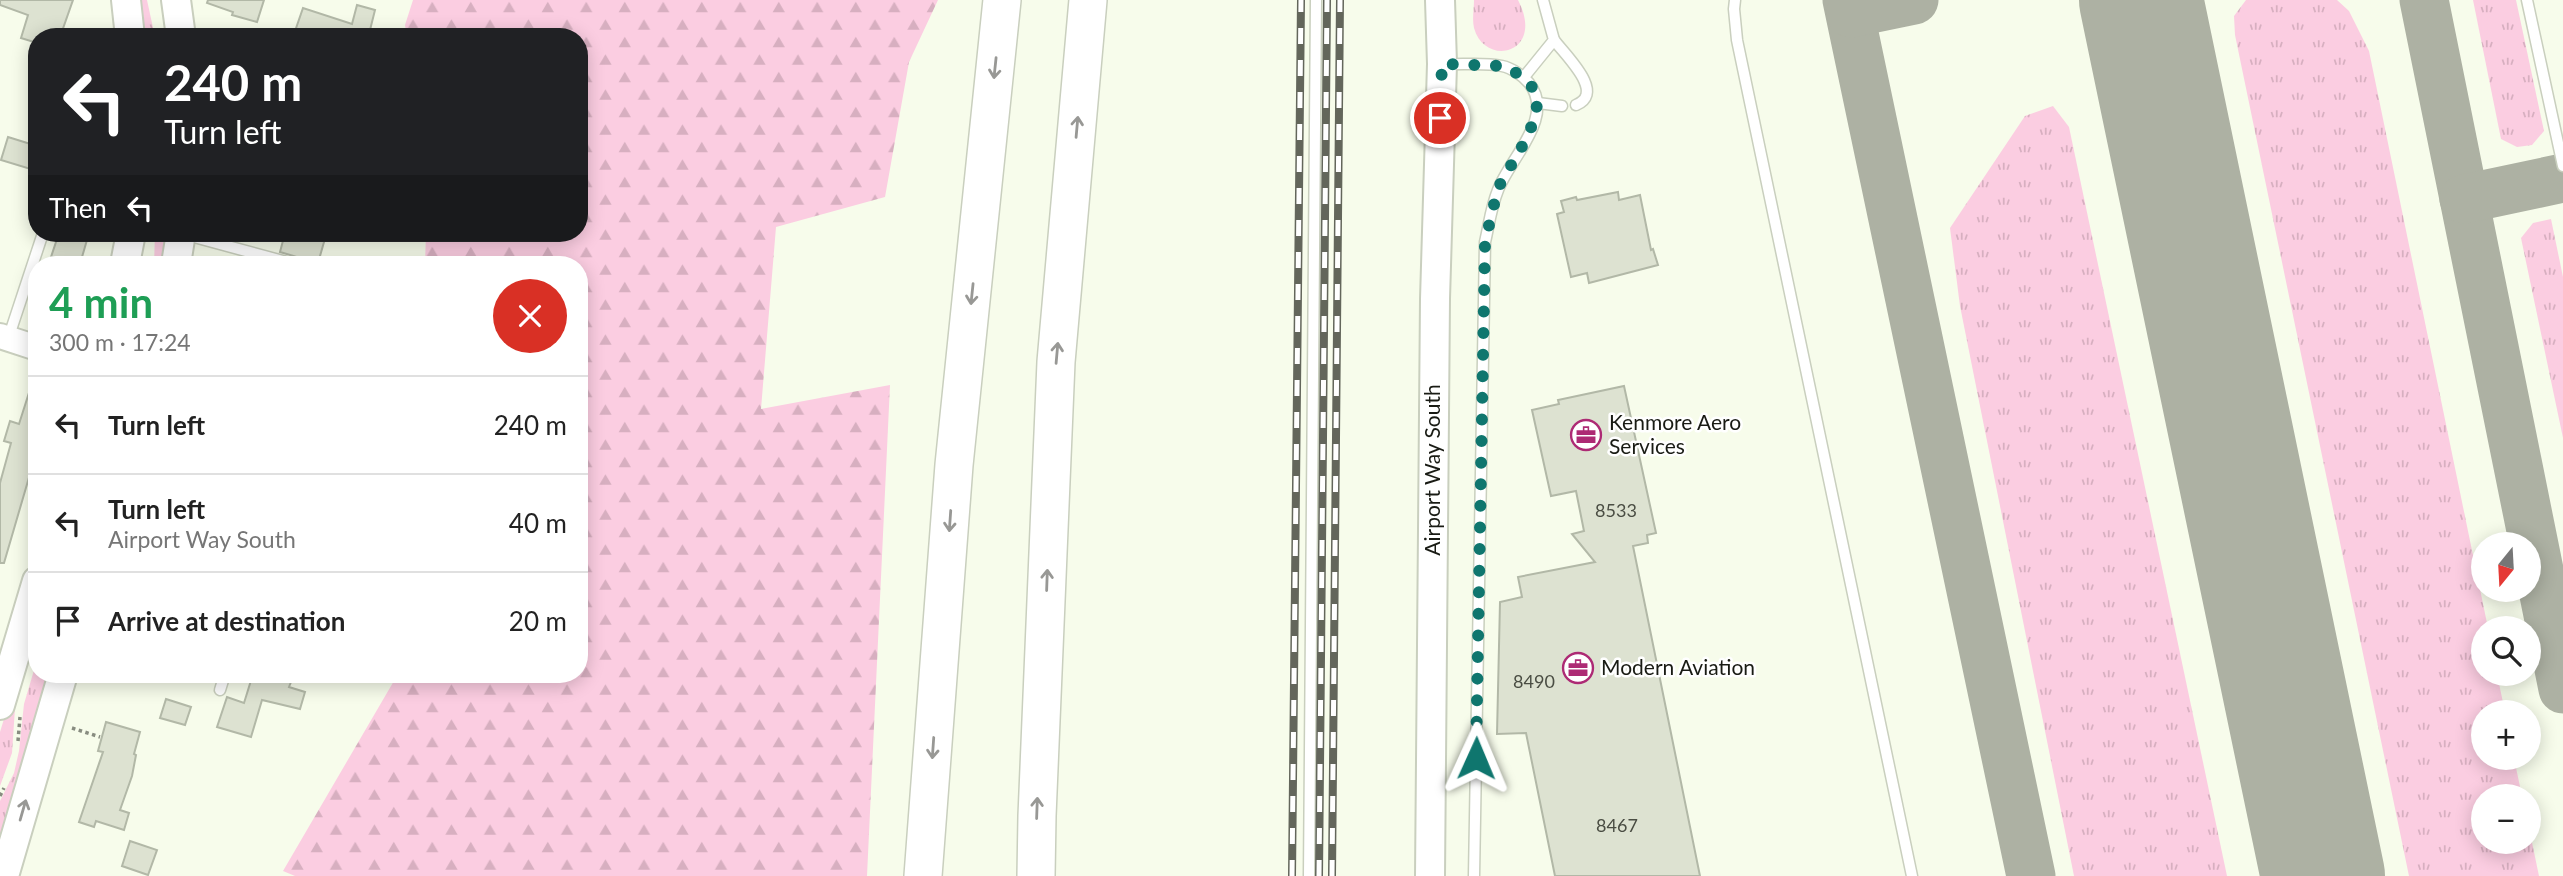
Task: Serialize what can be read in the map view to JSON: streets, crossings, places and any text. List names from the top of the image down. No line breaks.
{"streets":{"main road":["Airport Way South"]},"places":{"office":["Kenmore Aero Services","Modern Aviation"]},"house_numbers":["8533","8490","8467"],"north":"bottom","page":{"turn":["240 m","Turn left"],"then":"Then","heading":["4 min","300 m · 17:24"],"list":[{"name":"Turn left","value":"240 m"},{"name":"Turn left","note":"Airport Way South","value":"40 m"},{"name":"Arrive at destination","value":"20 m"}],"map_buttons":["+","−"]}}
